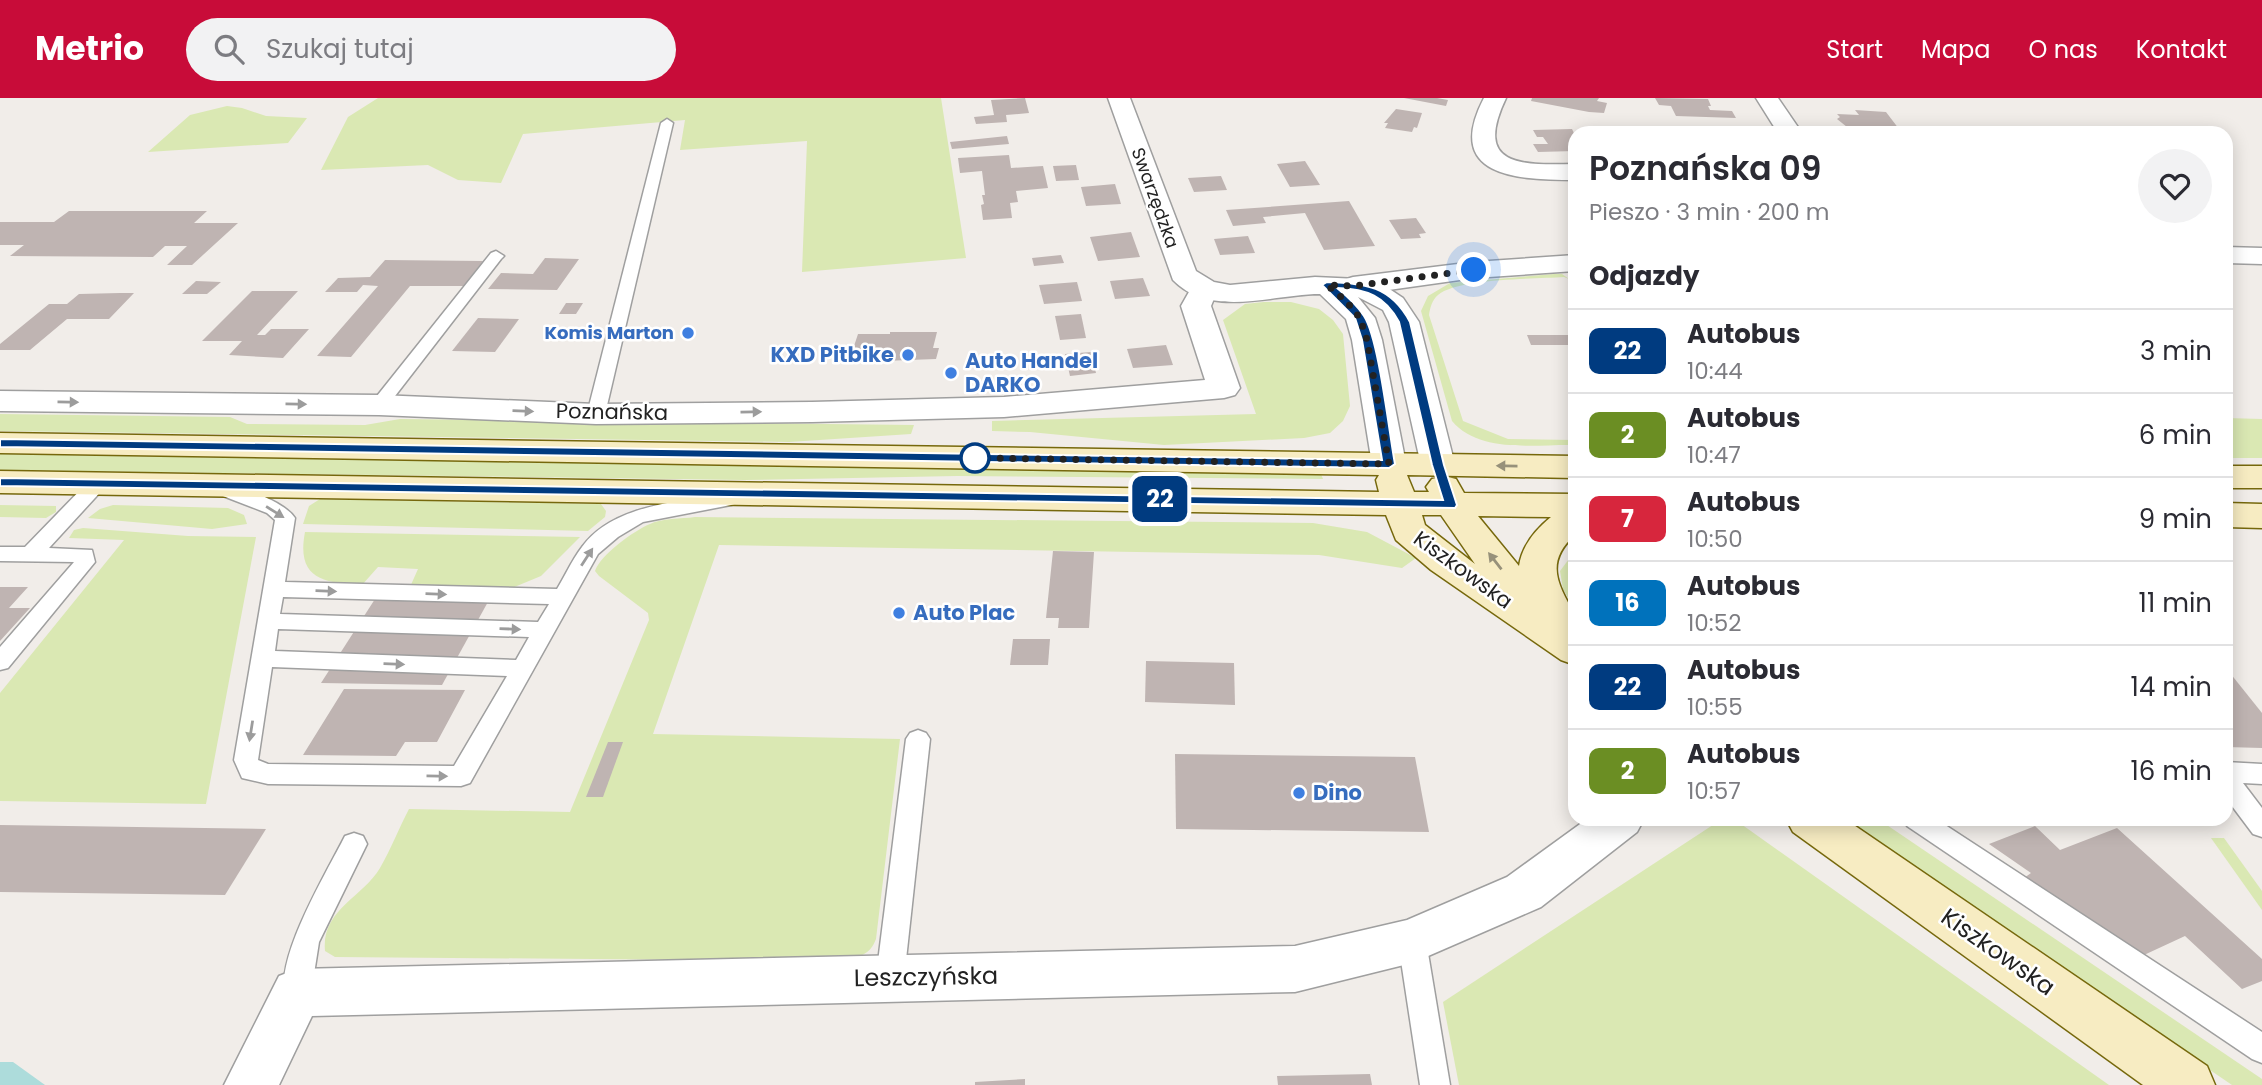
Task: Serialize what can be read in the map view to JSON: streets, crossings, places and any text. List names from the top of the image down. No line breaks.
{"streets":{"main road":["Poznańska","Kiszkowska"],"street":["Swarzędzka","Leszczyńska"]},"crossings":[["Swarzędzka","Poznańska"],["Poznańska","Kiszkowska"]],"places":["Komis Marton","KXD Pitbike","Auto Handel DARKO","Auto Plac","Dino"],"lines":["bus line 22"],"page":{"header":"Metrio","search":"Szukaj tutaj","nav":["Start","Mapa","O nas","Kontakt"],"on_map":"22","heading":[["Poznańska 09","Pieszo · 3 min · 200 m"],"Odjazdy"],"list":[{"mark":"22","name":"Autobus","note":"10:44","value":"3 min"},{"mark":"2","name":"Autobus","note":"10:47","value":"6 min"},{"mark":"7","name":"Autobus","note":"10:50","value":"9 min"},{"mark":"16","name":"Autobus","note":"10:52","value":"11 min"},{"mark":"22","name":"Autobus","note":"10:55","value":"14 min"},{"mark":"2","name":"Autobus","note":"10:57","value":"16 min"}]}}
